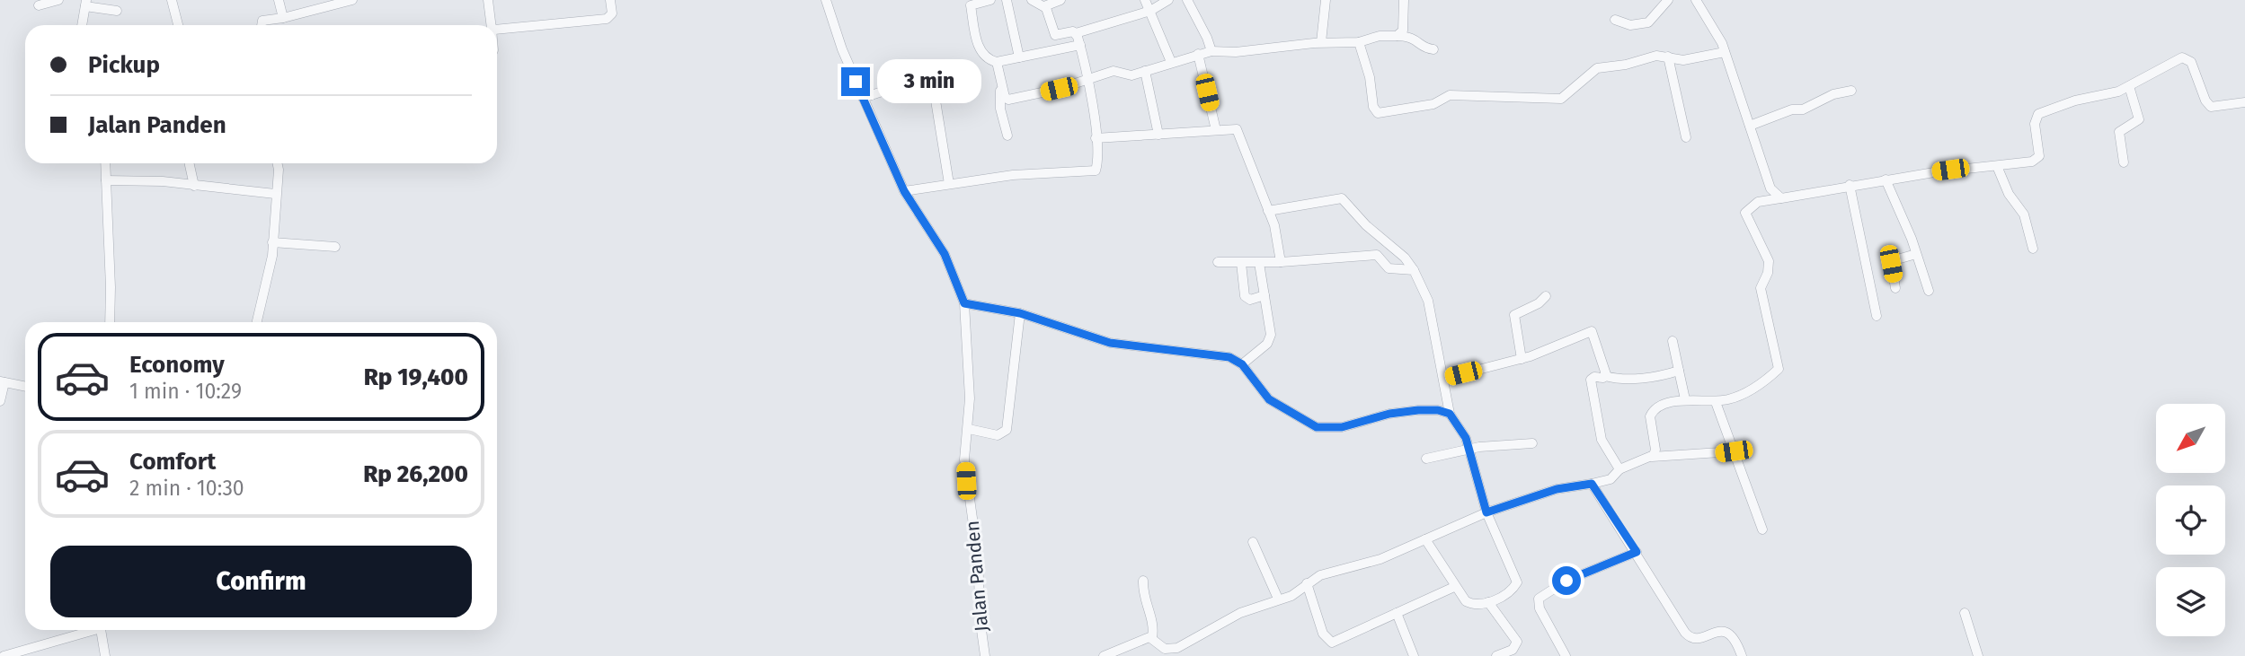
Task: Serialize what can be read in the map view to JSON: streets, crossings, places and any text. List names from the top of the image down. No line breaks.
{"streets":{"street":["Jalan Panden"]},"north":"bottom left","page":{"banner":["Pickup","Jalan Panden"],"bubble":"3 min","list":[{"name":"Economy","note":"1 min · 10:29","value":"Rp 19,400"},{"name":"Comfort","note":"2 min · 10:30","value":"Rp 26,200"}],"buttons":"Confirm"}}
